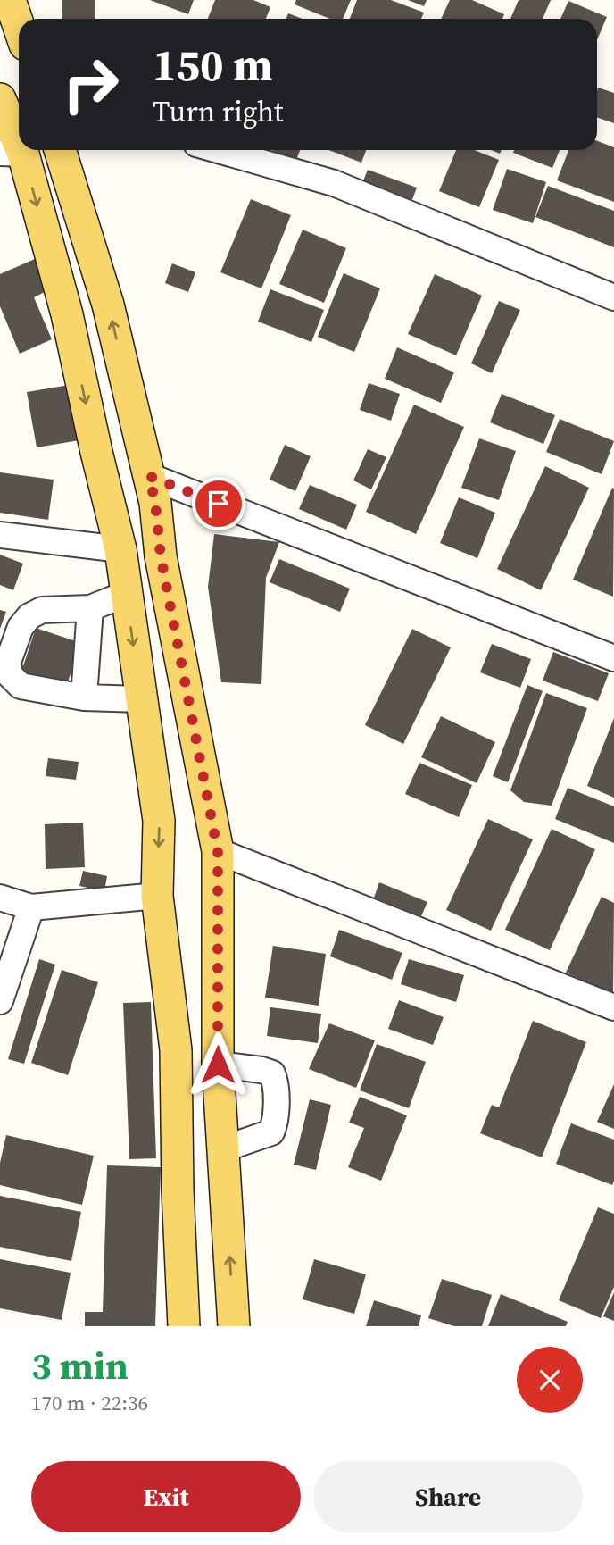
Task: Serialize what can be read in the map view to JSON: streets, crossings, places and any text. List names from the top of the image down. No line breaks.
{"page":{"turn":["150 m","Turn right"],"heading":["3 min","170 m · 22:36"],"buttons":["Exit","Share"]}}
